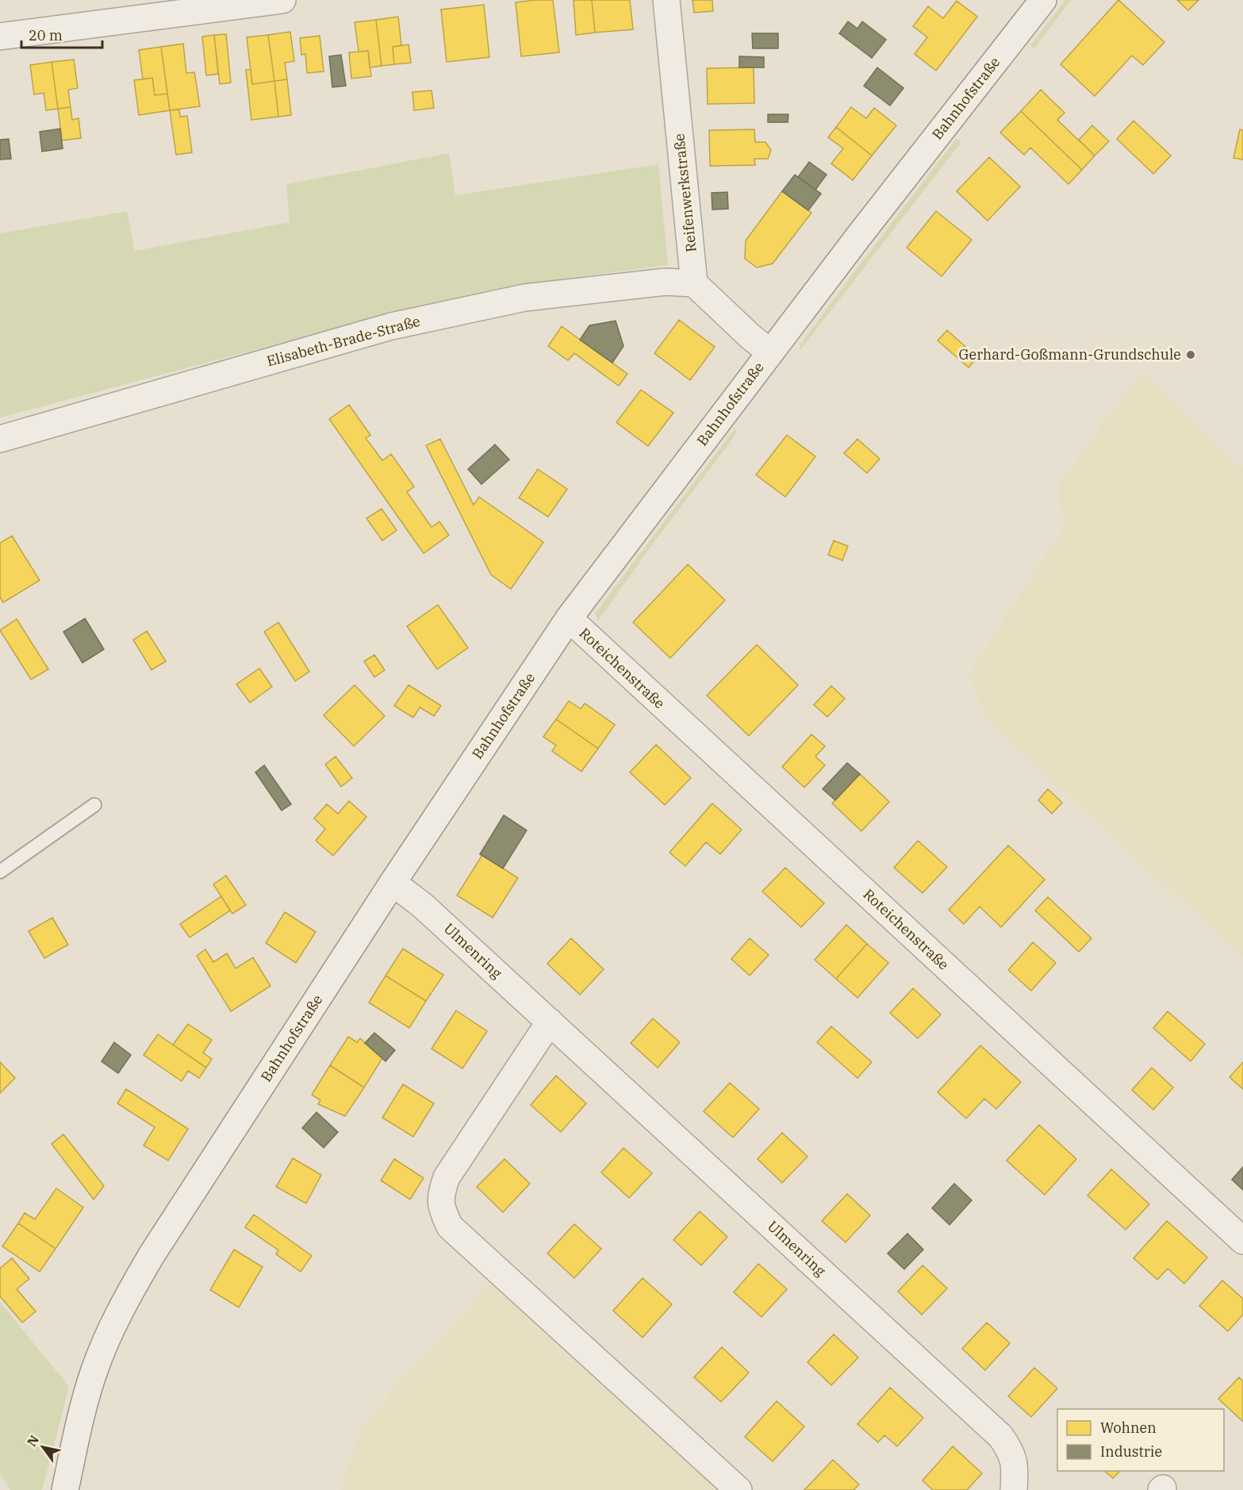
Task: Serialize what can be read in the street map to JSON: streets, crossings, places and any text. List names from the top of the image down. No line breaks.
{"streets":{"street":["Bahnhofstraße","Reifenwerkstraße","Elisabeth-Brade-Straße","Roteichenstraße","Ulmenring"]},"crossings":[["Bahnhofstraße","Roteichenstraße"],["Bahnhofstraße","Ulmenring"],["Reifenwerkstraße","Elisabeth-Brade-Straße"]],"places":["Gerhard-Goßmann-Grundschule"],"legend":["Wohnen","Industrie"],"scale_bar":"20 m","north":"top left"}
